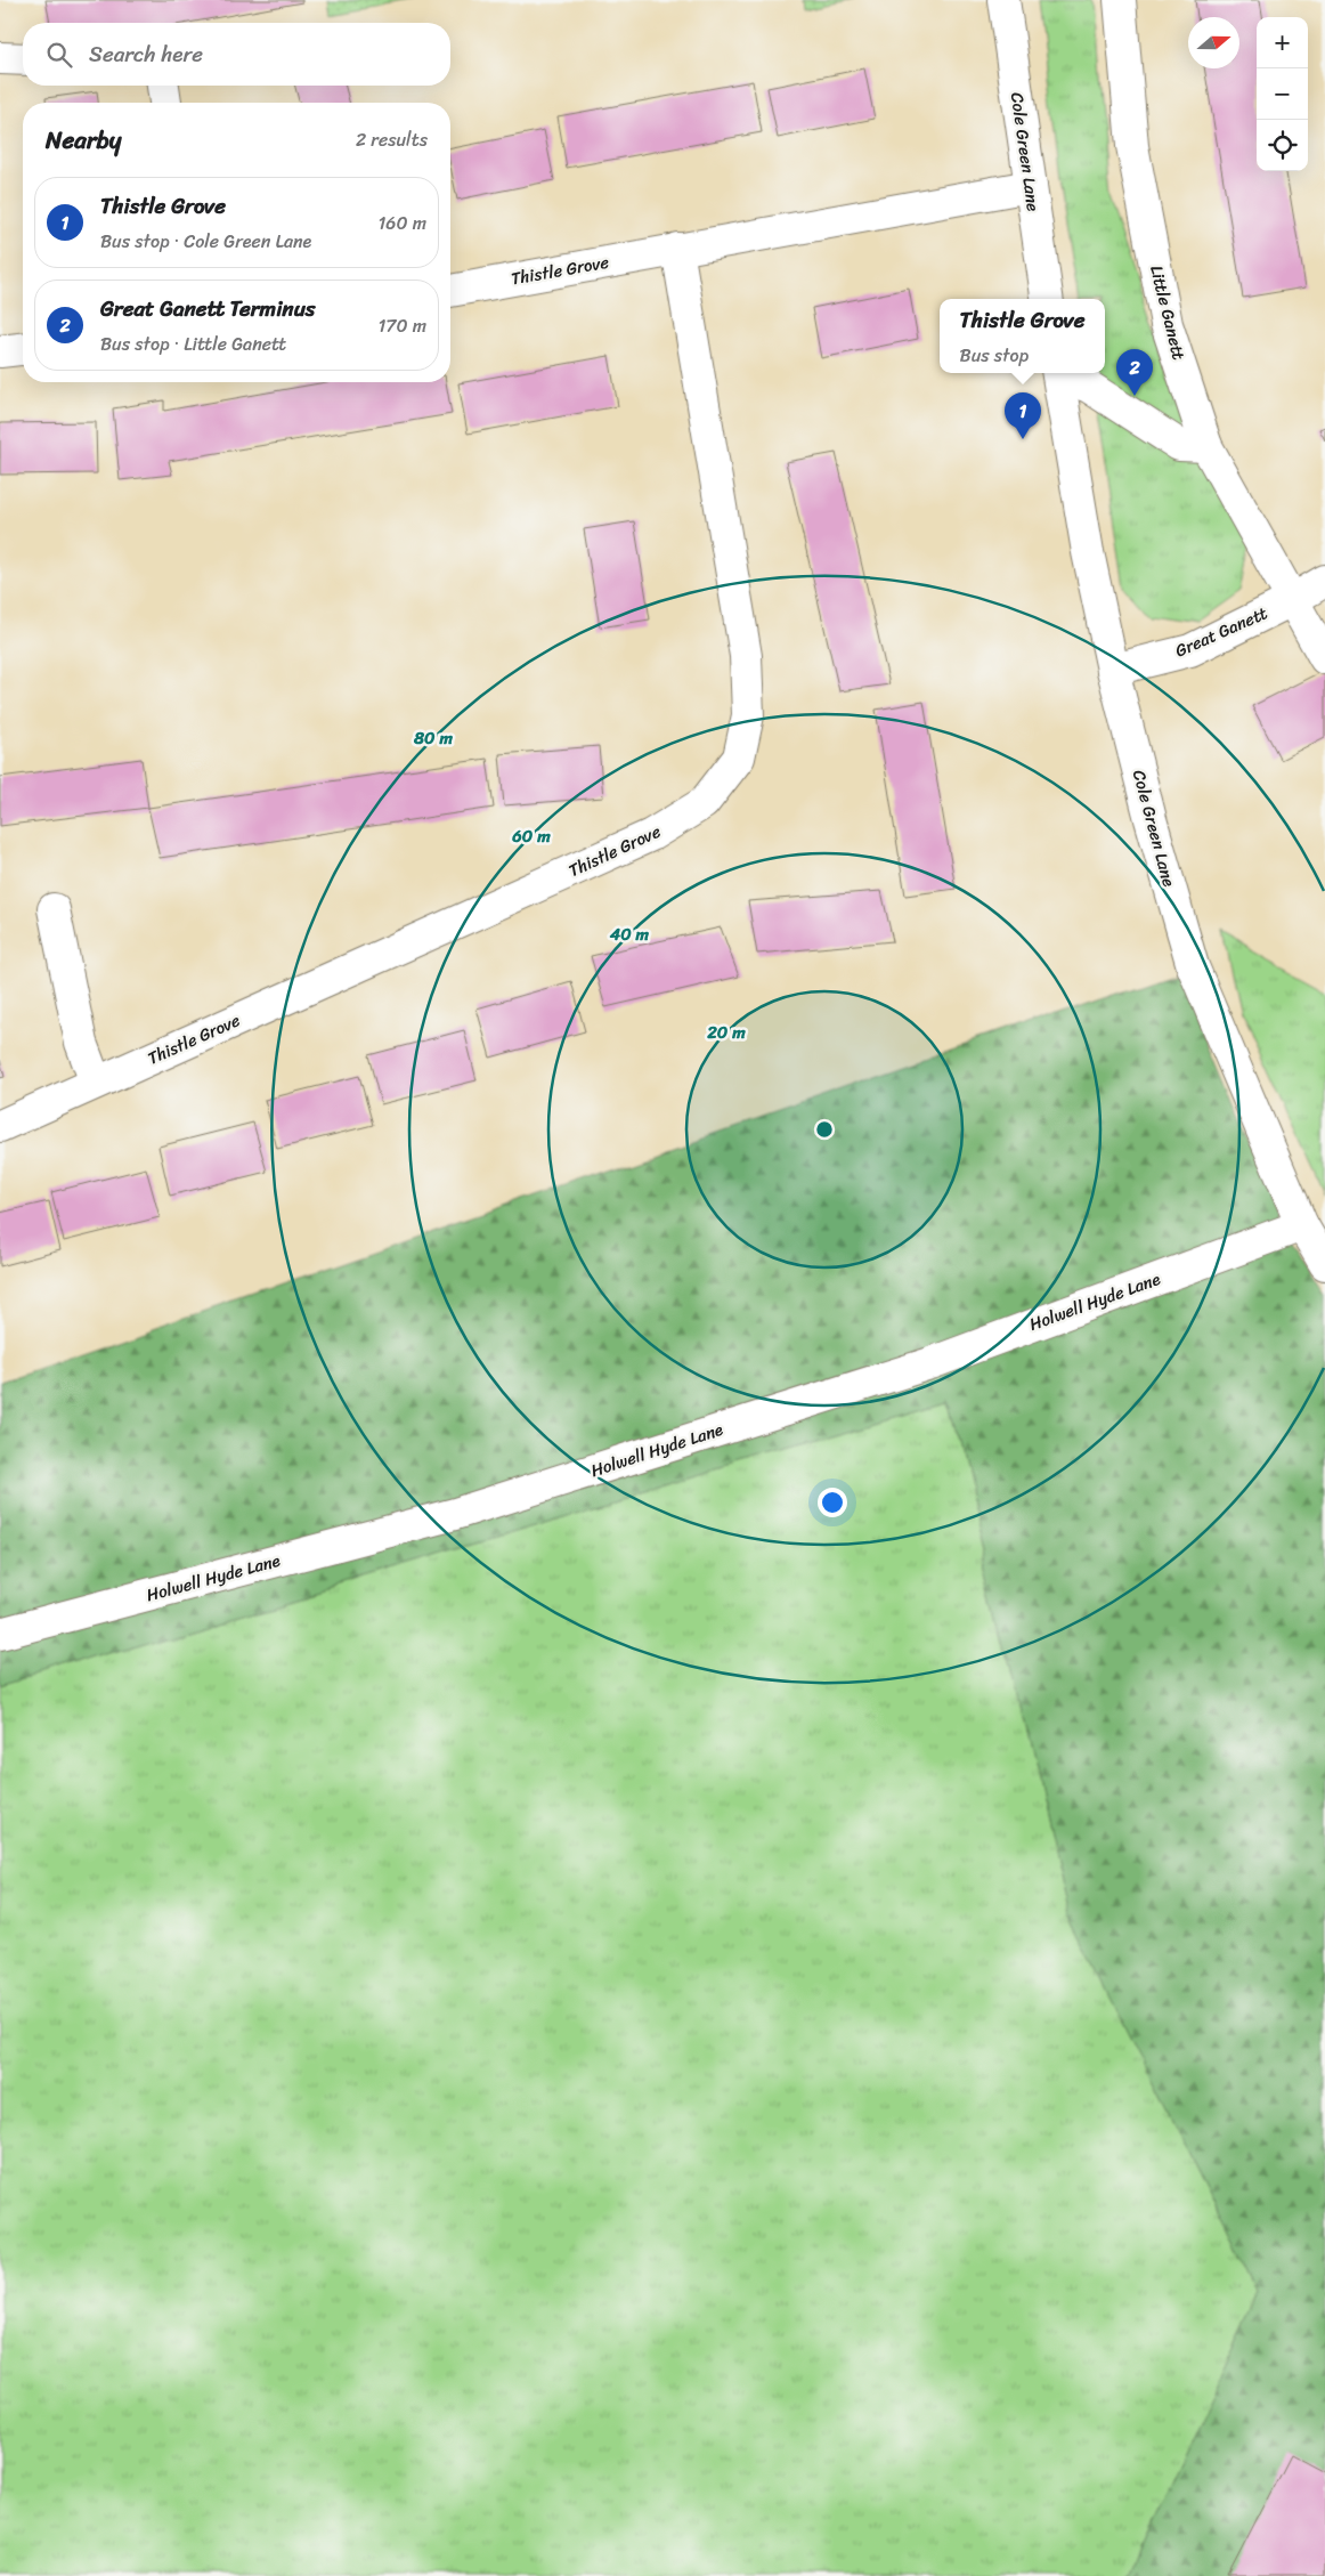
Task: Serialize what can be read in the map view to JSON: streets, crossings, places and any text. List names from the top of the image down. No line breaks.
{"streets":{"street":["Cole Green Lane","Thistle Grove","Little Ganett","Great Ganett","Holwell Hyde Lane"]},"crossings":[["Cole Green Lane","Thistle Grove"],["Cole Green Lane","Great Ganett"],["Cole Green Lane","Holwell Hyde Lane"],["Little Ganett","Great Ganett"]],"north":"right","page":{"map_buttons":["+","−"],"search":"Search here","heading":["Nearby","2 results"],"list":[{"mark":"1","name":"Thistle Grove","note":"Bus stop · Cole Green Lane","value":"160 m"},{"mark":"2","name":"Great Ganett Terminus","note":"Bus stop · Little Ganett","value":"170 m"}],"popup":["Thistle Grove","Bus stop"],"pins":["2","1"]},"rings":["80 m","60 m","40 m","20 m"]}
